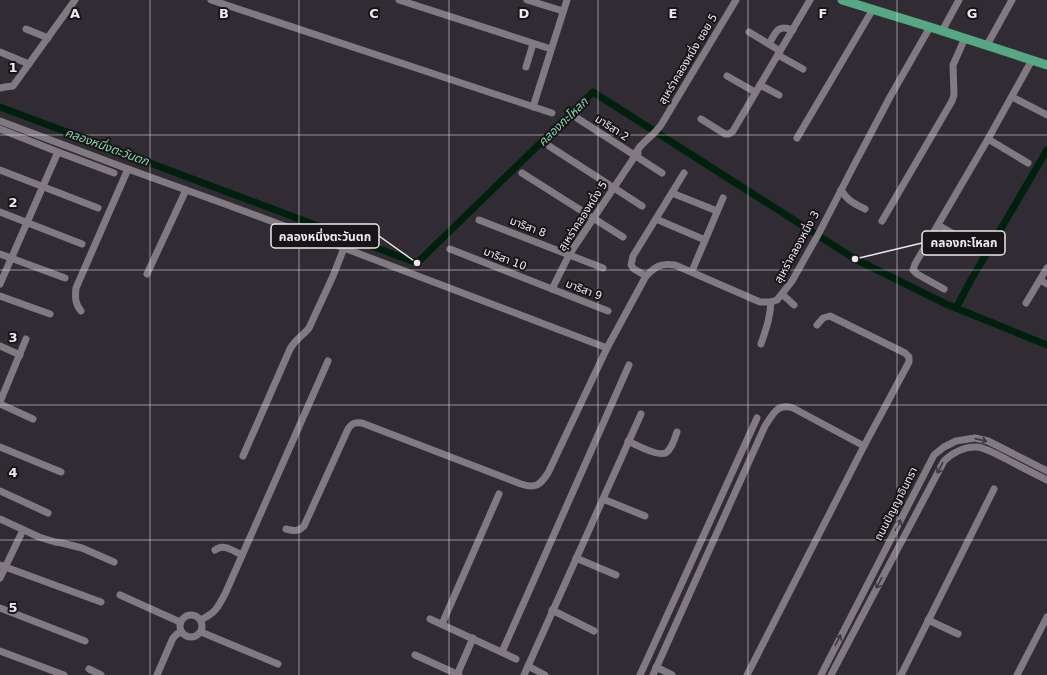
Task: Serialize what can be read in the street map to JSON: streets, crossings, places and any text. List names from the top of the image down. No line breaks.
{"streets":{"street":["สุเหร่าคลองหนึ่ง ซอย 5","มาริสา 2","สุเหร่าคลองหนึ่ง 5","มาริสา 8","สุเหร่าคลองหนึ่ง 3","มาริสา 10","มาริสา 9","ถนนปัญญาอินทรา"]},"crossings":[["สุเหร่าคลองหนึ่ง ซอย 5","สุเหร่าคลองหนึ่ง 5"],["มาริสา 2","สุเหร่าคลองหนึ่ง 5"],["สุเหร่าคลองหนึ่ง 5","มาริสา 8"],["สุเหร่าคลองหนึ่ง 5","มาริสา 10"],["สุเหร่าคลองหนึ่ง 5","มาริสา 9"],["มาริสา 10","มาริสา 9"]],"water":["คลองกะโหลก","คลองหนึ่งตะวันตก"],"places":["คลองกะโหลก","คลองหนึ่งตะวันตก"],"grid":{"columns":["A","B","C","D","E","F","G"],"rows":["1","2","3","4","5"]}}
